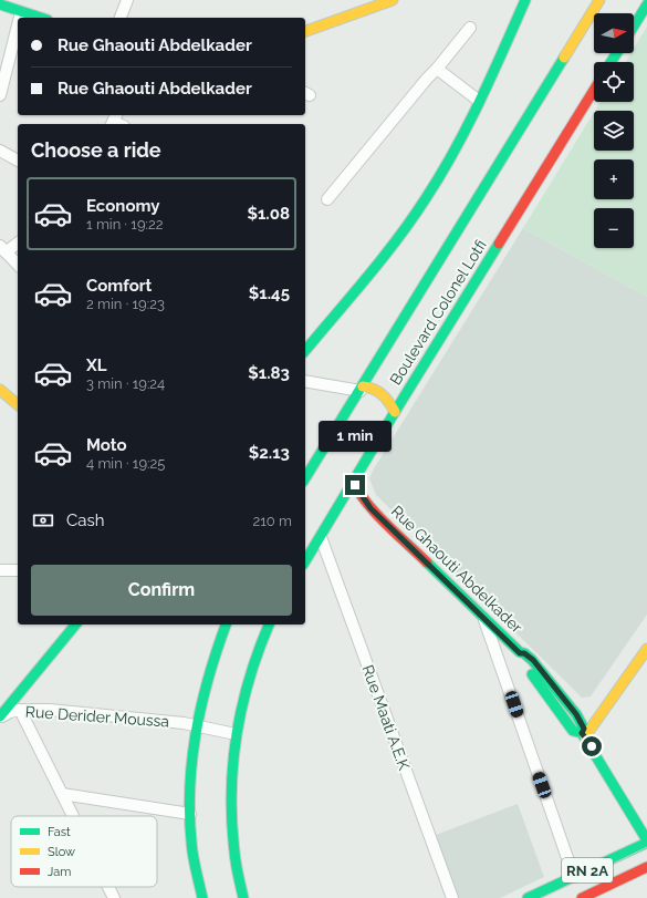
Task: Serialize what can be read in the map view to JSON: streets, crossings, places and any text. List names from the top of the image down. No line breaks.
{"streets":{"main road":["Boulevard Colonel Lotfi","Rue Ghaouti Abdelkader","RN 2A"],"street":["Rue Derider Moussa","Rue Maati A.E.K"]},"crossings":[["Boulevard Colonel Lotfi","Rue Ghaouti Abdelkader"],["Boulevard Colonel Lotfi","Rue Maati A.E.K"],["Rue Ghaouti Abdelkader","RN 2A"]],"legend":["Fast","Slow","Jam"],"north":"right","page":{"map_buttons":["+","−"],"banner":["Rue Ghaouti Abdelkader","Rue Ghaouti Abdelkader"],"heading":"Choose a ride","list":[{"name":"Economy","note":"1 min · 19:22","value":"$1.08"},{"name":"Comfort","note":"2 min · 19:23","value":"$1.45"},{"name":"XL","note":"3 min · 19:24","value":"$1.83"},{"name":"Moto","note":"4 min · 19:25","value":"$2.13"}],"bubble":"1 min","pay":["Cash","210 m"],"buttons":"Confirm"}}
